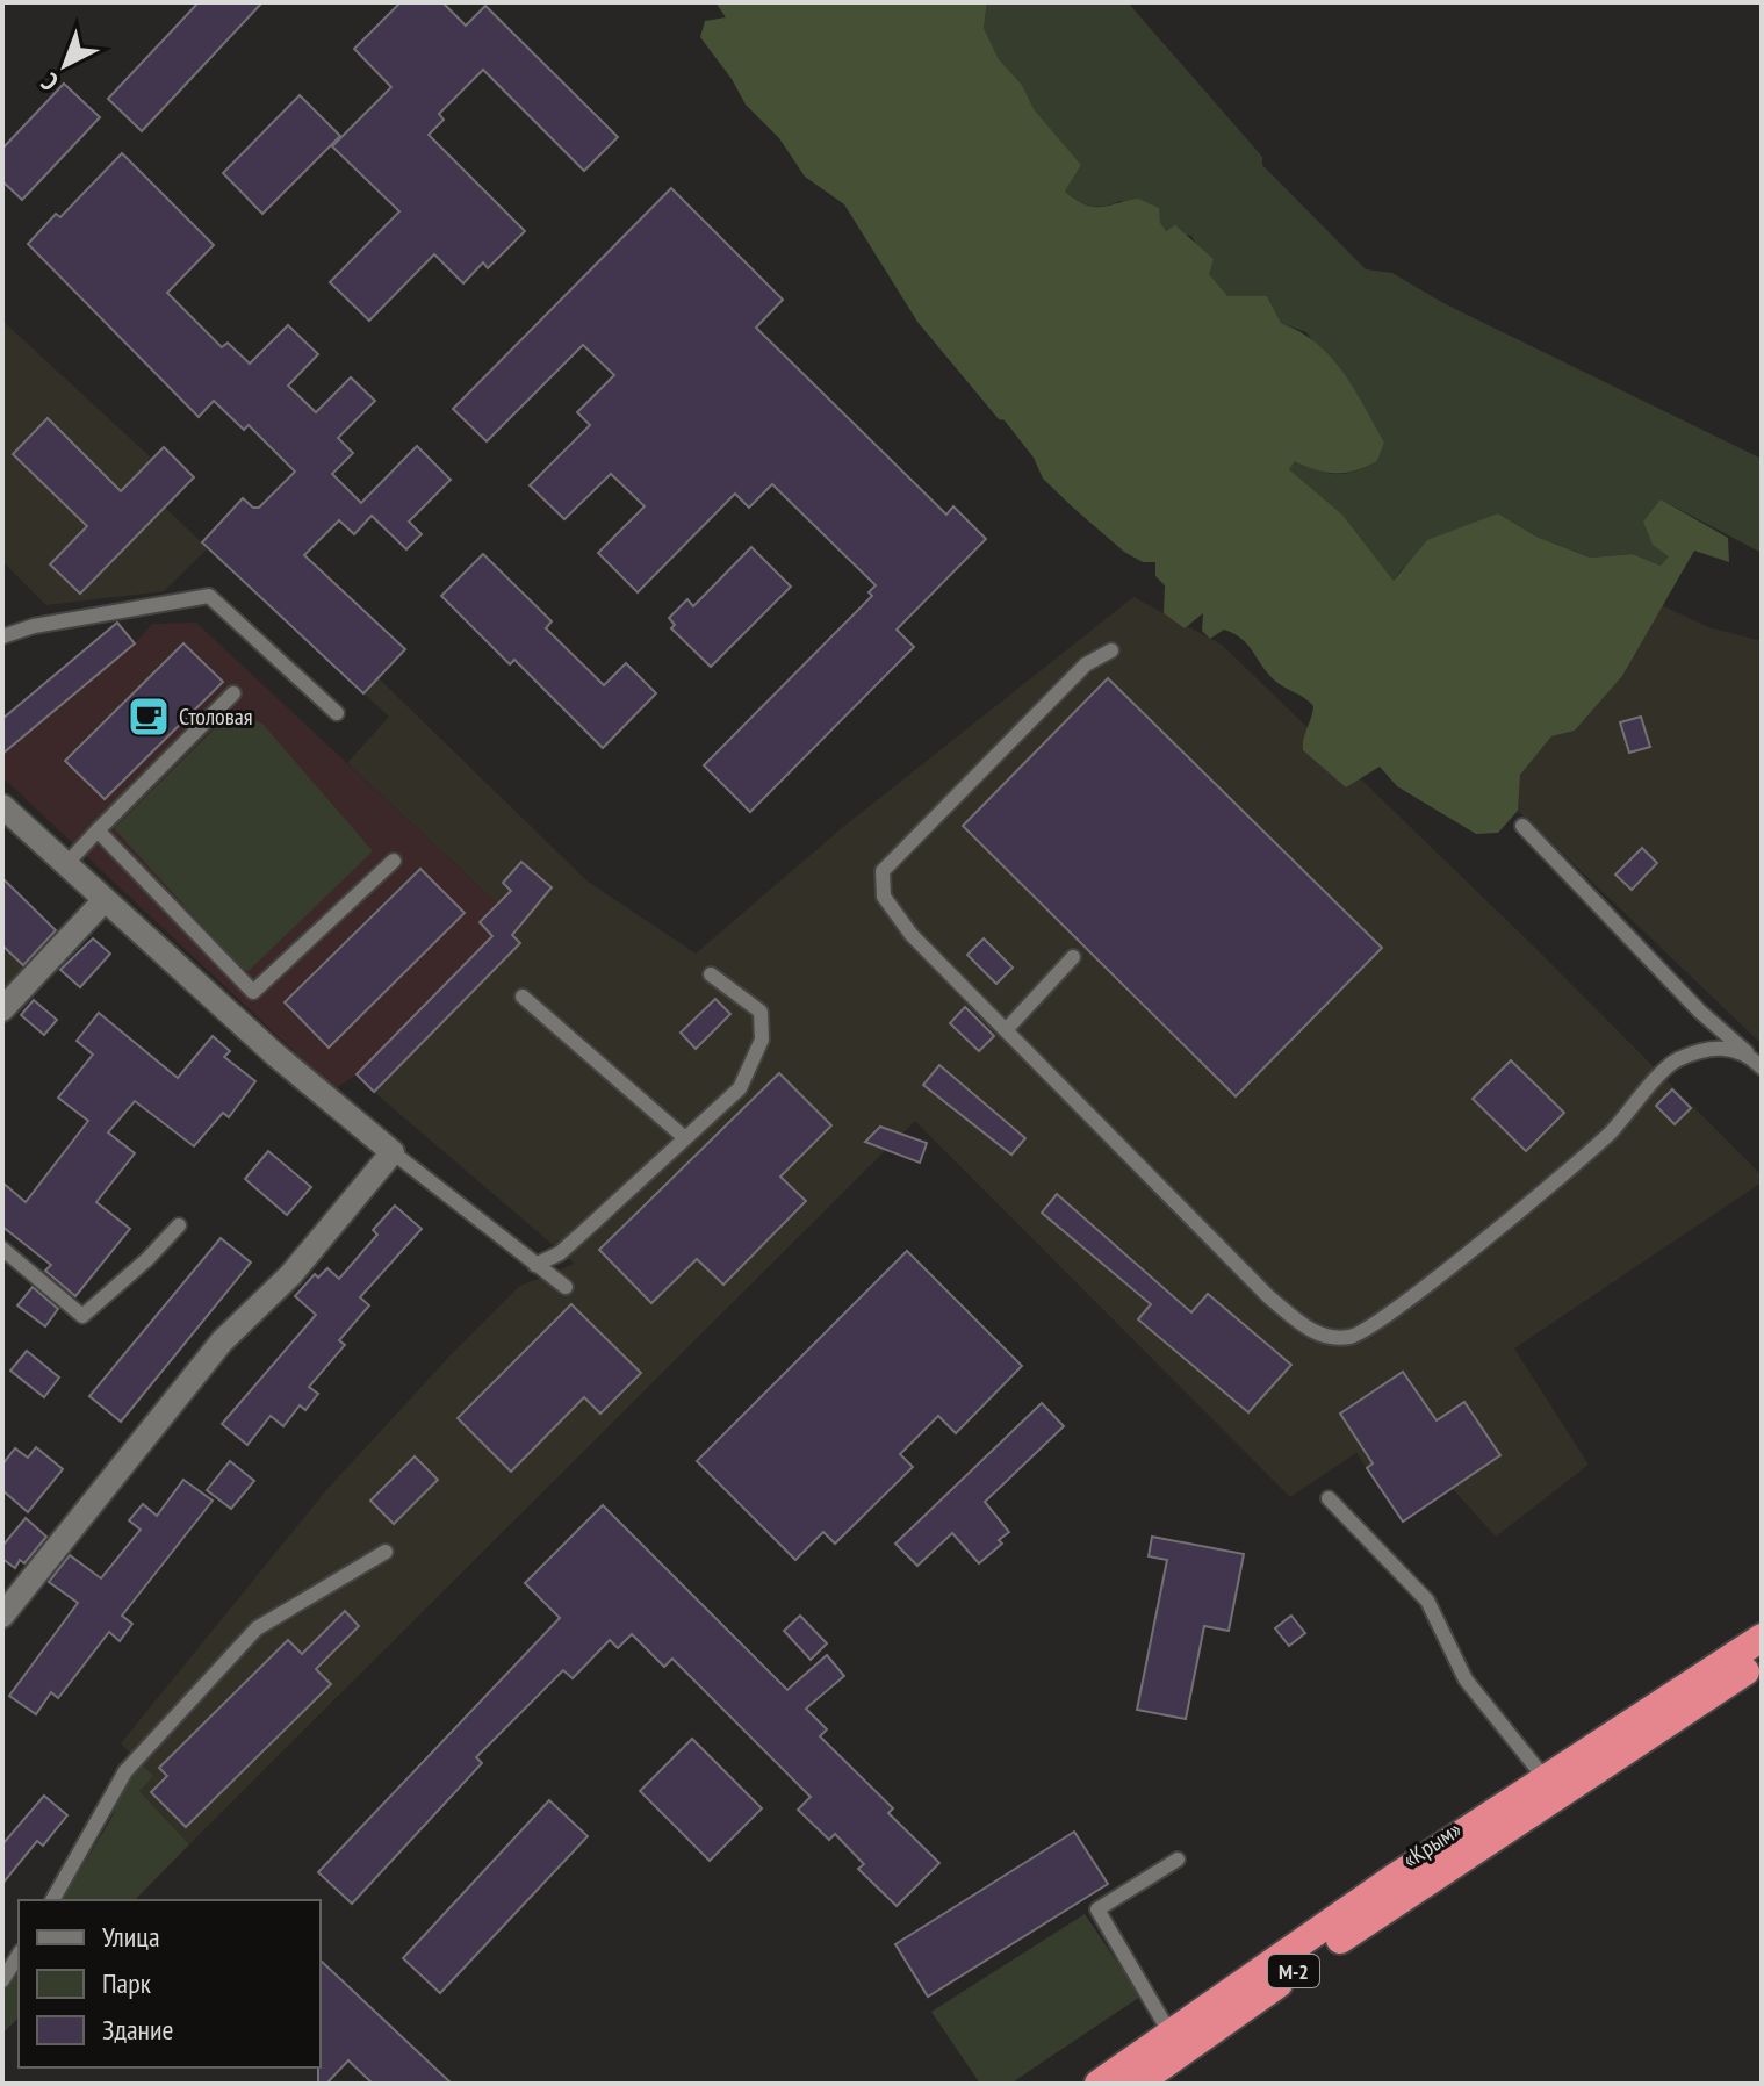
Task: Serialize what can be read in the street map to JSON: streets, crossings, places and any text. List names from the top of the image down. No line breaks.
{"streets":{"highway":["«Крым»","М-2"]},"places":{"cafe":["Столовая"]},"legend":["Улица","Парк","Здание"],"north":"bottom left"}
